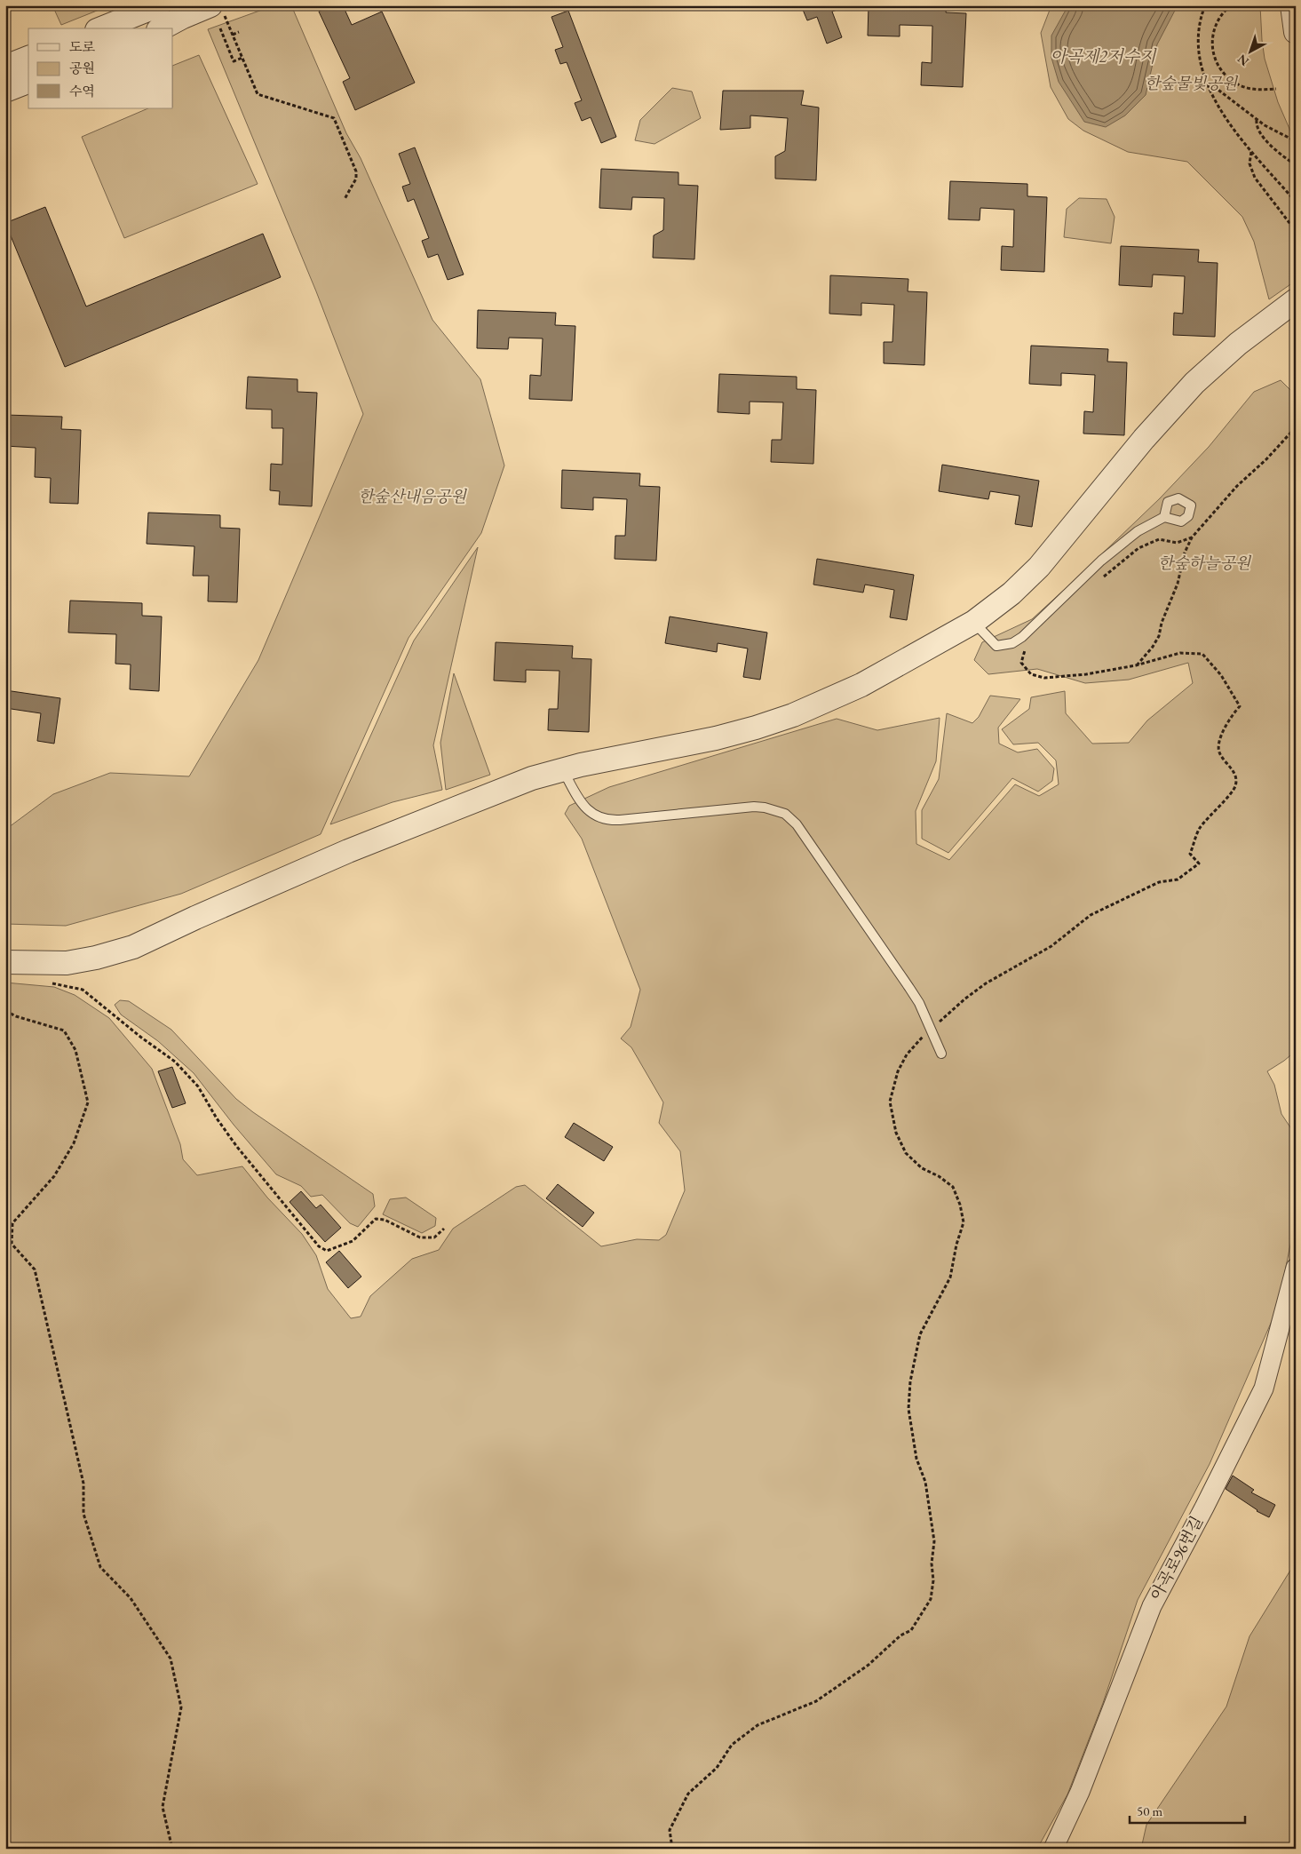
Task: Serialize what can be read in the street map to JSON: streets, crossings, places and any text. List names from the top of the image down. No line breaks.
{"streets":{"street":["아곡로96번길"]},"water":["아곡제2저수지"],"parks":["한숲물빛공원","한숲산내음공원","한숲하늘공원"],"legend":["도로","공원","수역"],"scale_bar":"50 m","north":"bottom left"}
